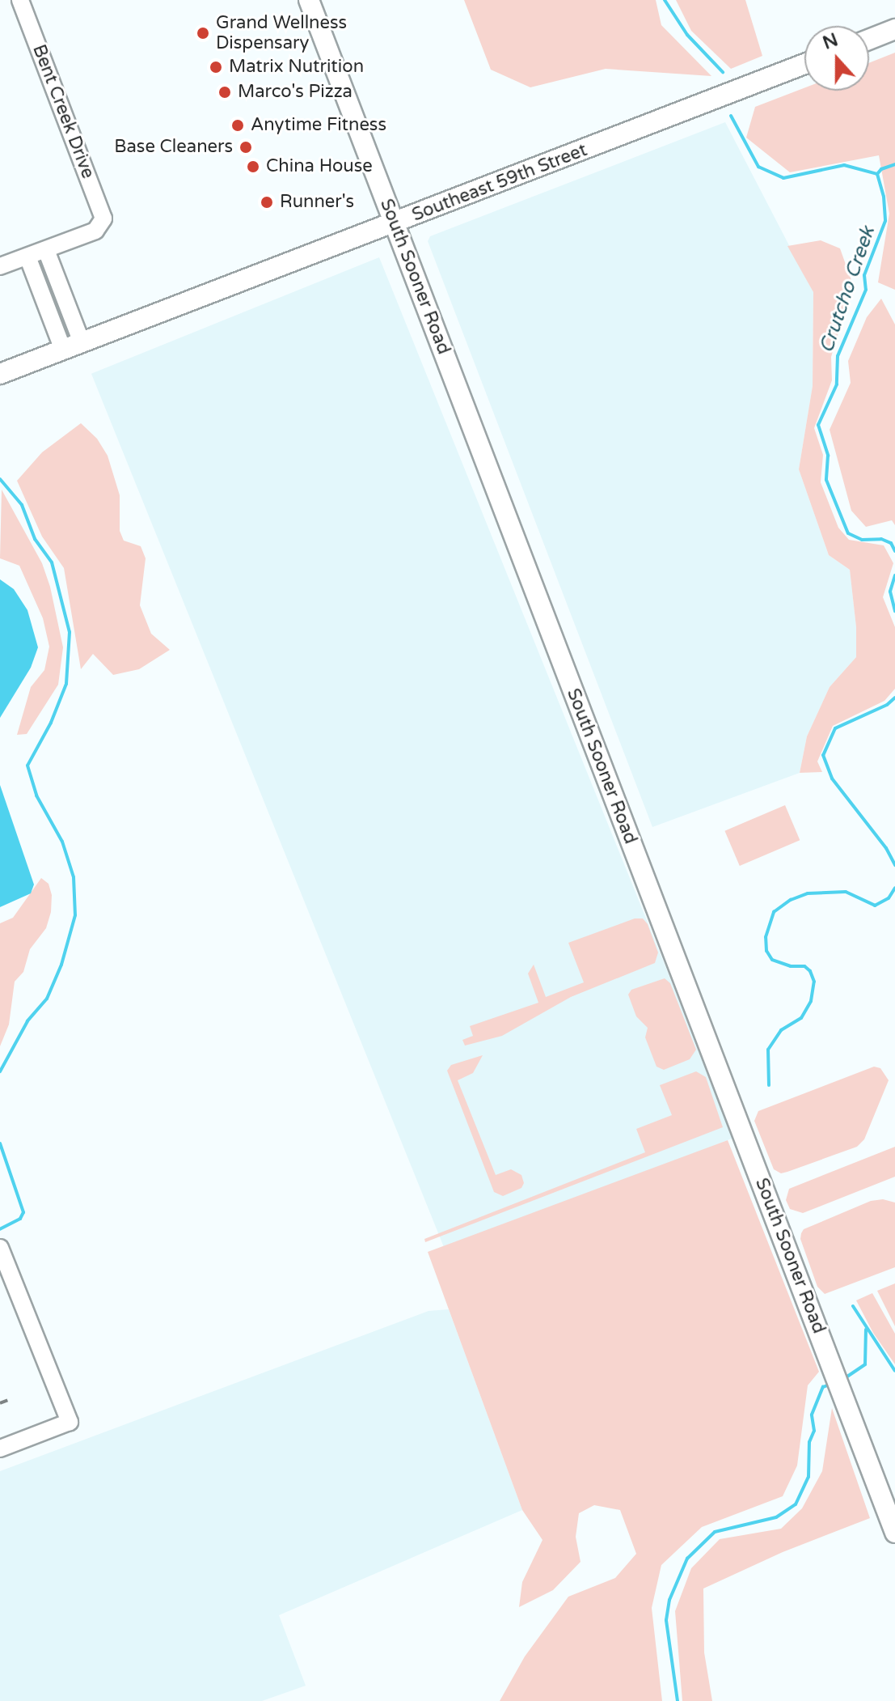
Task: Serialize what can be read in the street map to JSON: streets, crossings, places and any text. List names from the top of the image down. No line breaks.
{"streets":{"main road":["Southeast 59th Street","South Sooner Road"],"street":["Bent Creek Drive"]},"crossings":[["Southeast 59th Street","South Sooner Road"]],"water":["Crutcho Creek"],"places":["Grand Wellness Dispensary","Matrix Nutrition","Marco's Pizza","Anytime Fitness","Base Cleaners","China House","Runner's"],"north":"top"}
